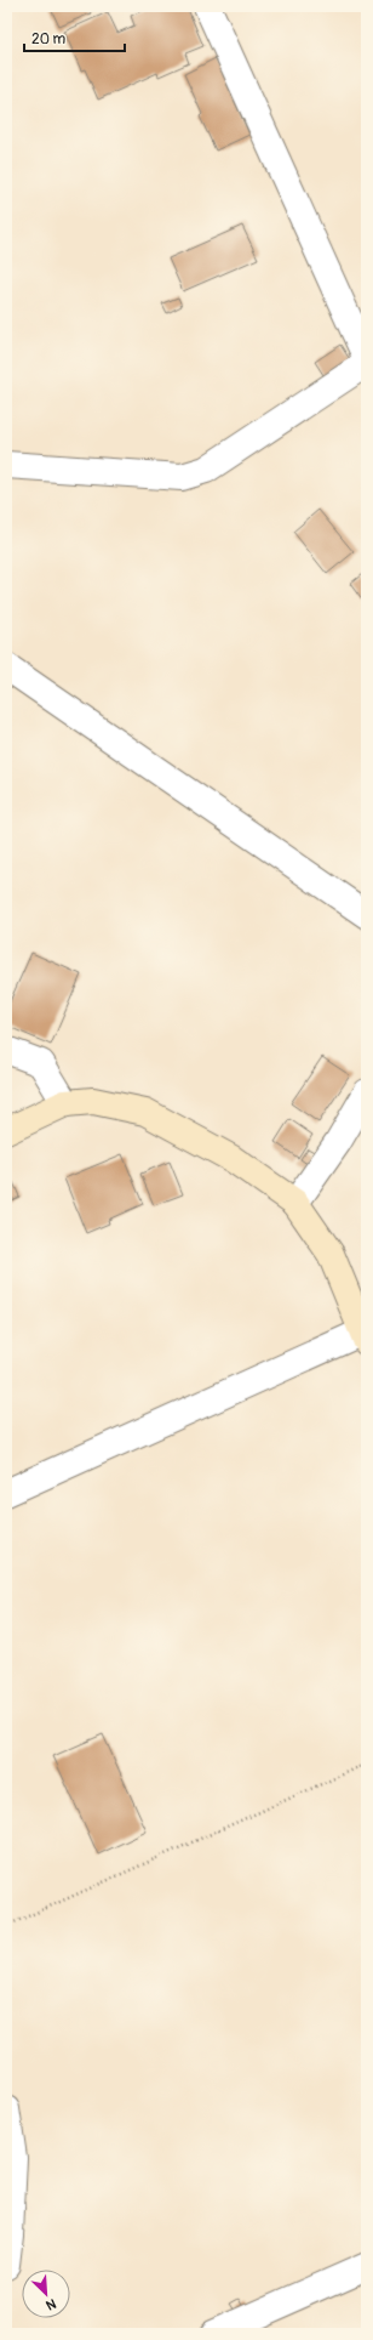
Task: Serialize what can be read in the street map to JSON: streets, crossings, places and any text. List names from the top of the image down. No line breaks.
{"scale_bar":"20 m","north":"bottom right"}
